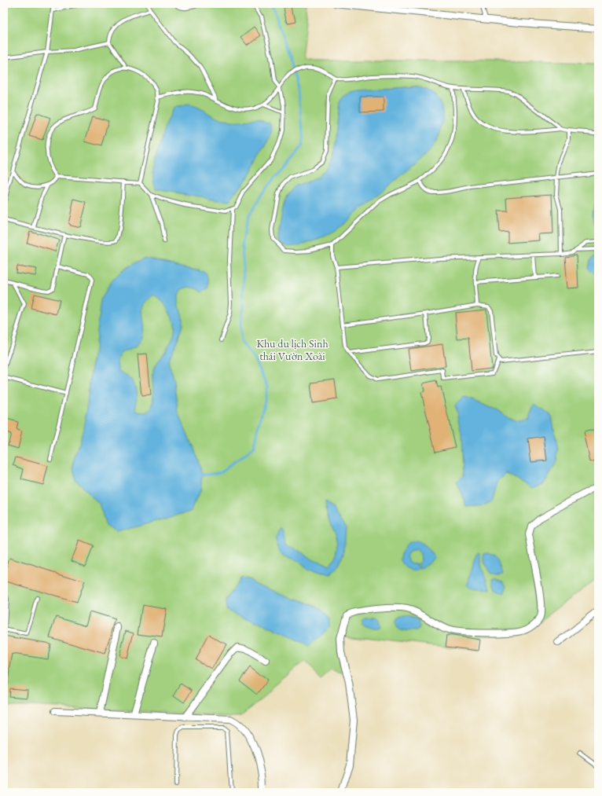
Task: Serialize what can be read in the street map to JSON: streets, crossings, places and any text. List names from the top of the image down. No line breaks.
{"parks":["Khu du lịch Sinh thái Vườn Xoài"]}
